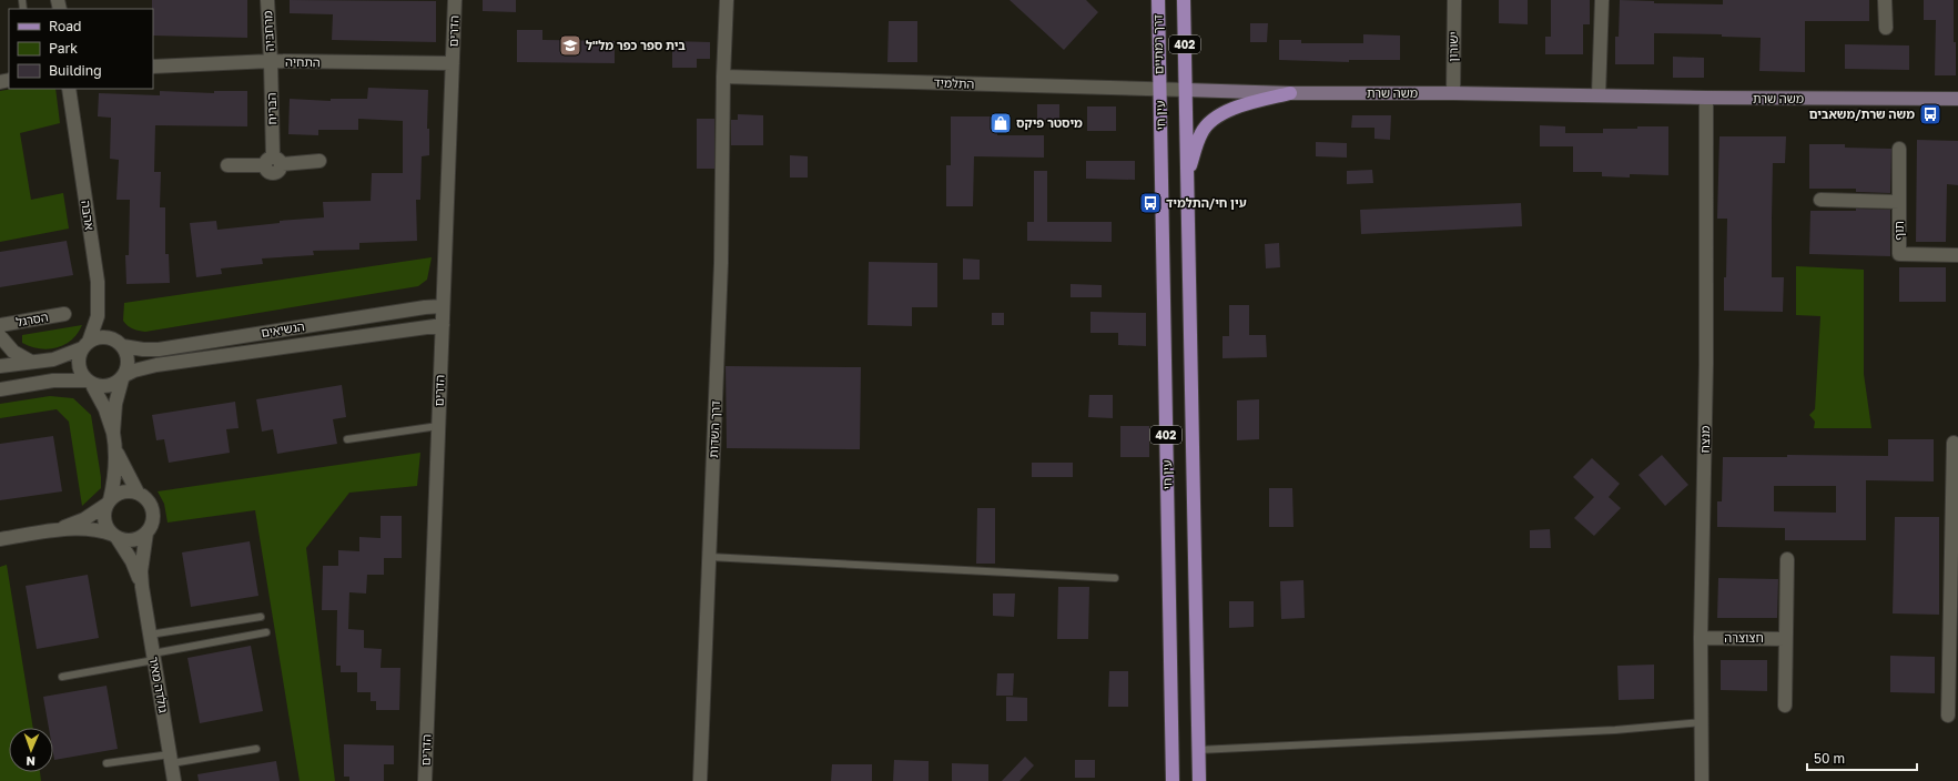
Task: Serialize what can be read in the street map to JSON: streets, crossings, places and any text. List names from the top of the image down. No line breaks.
{"streets":{"main road":["דרך רמתיים","402","עין חי"],"street":["מרחביה","הדרים","ישורון","התחיה","התלמיד","משה שרת","הבריח","אהבה","תוף","הסרגל","הנשיאים","דרך השדות","מנצח","חצוצרה","גולדה מאיר"]},"crossings":[["מרחביה","התחיה"],["מרחביה","הבריח"],["הדרים","התחיה"],["הדרים","הנשיאים"],["דרך רמתיים","התלמיד"],["דרך רמתיים","עין חי"],["402","התלמיד"],["402","משה שרת"],["ישורון","משה שרת"],["התחיה","הבריח"],["התלמיד","משה שרת"],["התלמיד","עין חי"],["התלמיד","דרך השדות"],["משה שרת","מנצח"],["אהבה","הנשיאים"],["מנצח","חצוצרה"]],"places":{"school or university":["בית ספר כפר מל\"ל"],"bus stop":["משה שרת/משאבים","עין חי/התלמיד"],"shop":["מיסטר פיקס"]},"legend":["Road","Park","Building"],"scale_bar":"50 m","north":"bottom"}
